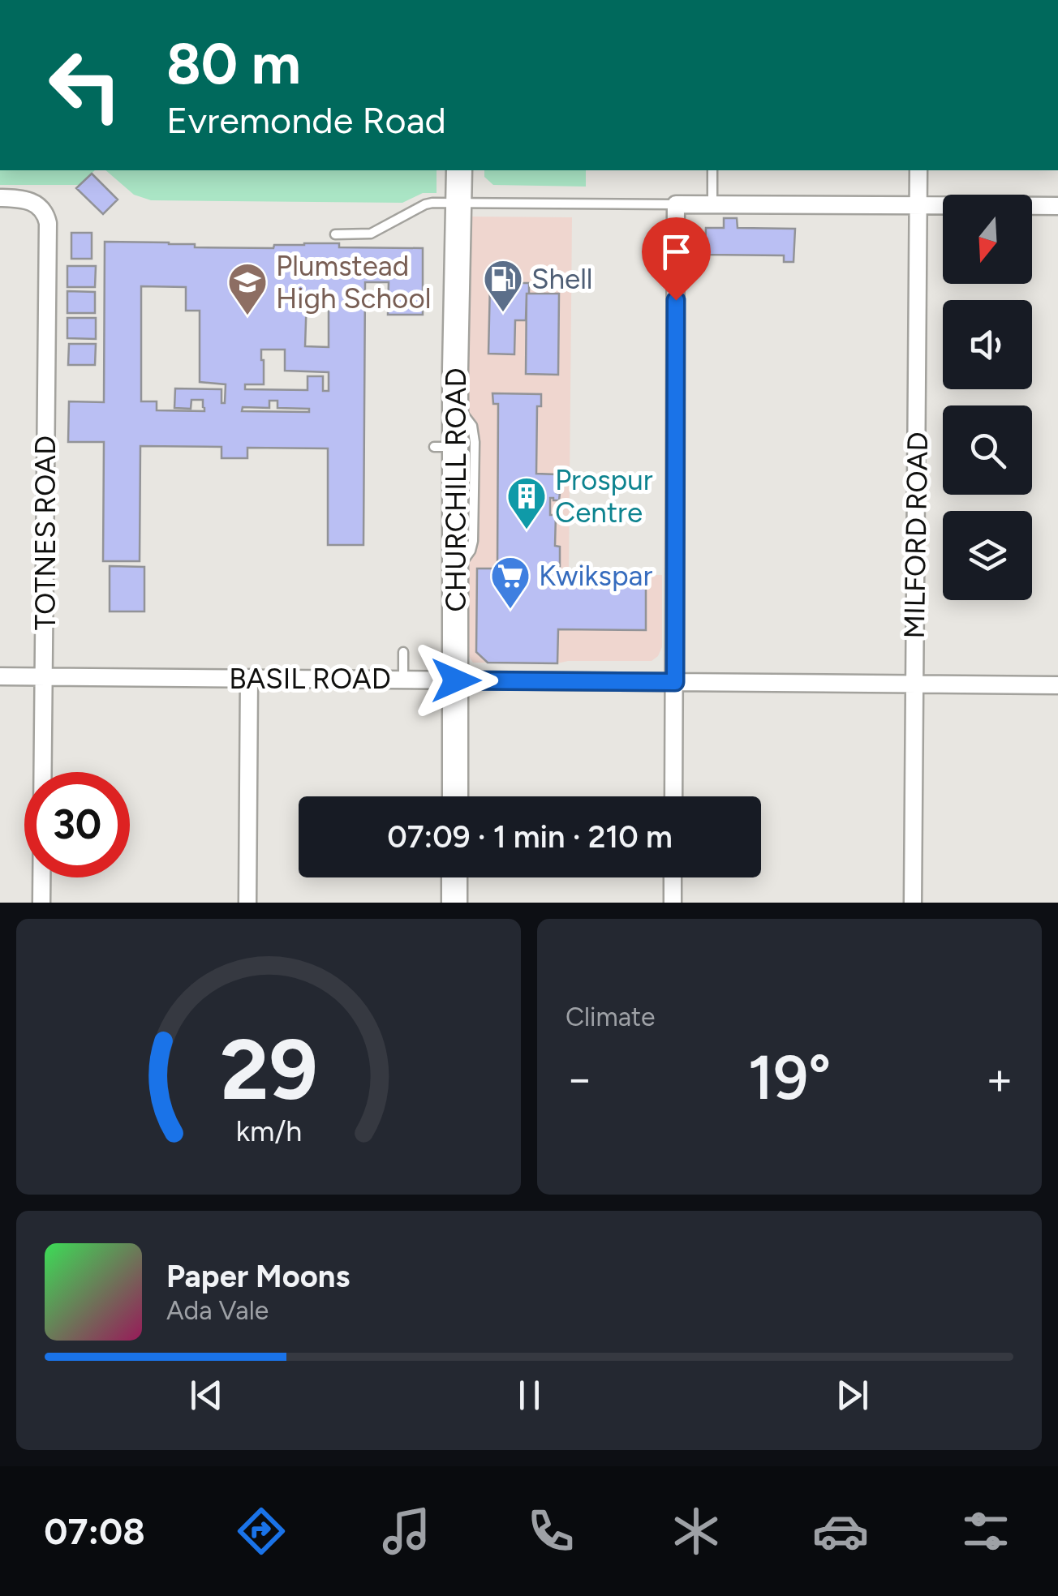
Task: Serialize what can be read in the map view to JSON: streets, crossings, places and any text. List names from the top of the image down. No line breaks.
{"streets":{"street":["CHURCHILL ROAD","TOTNES ROAD","MILFORD ROAD","BASIL ROAD"]},"crossings":[["CHURCHILL ROAD","BASIL ROAD"],["TOTNES ROAD","BASIL ROAD"],["MILFORD ROAD","BASIL ROAD"]],"places":{"fuel station":["Shell"],"school or university":["Plumstead High School"],"building":["Prospur Centre"],"supermarket":["Kwikspar"]},"north":"bottom","page":{"turn":["80 m","Evremonde Road"],"limit":"30","trip":"07:09 · 1 min · 210 m","tile":"Climate","heat":["−","19°","+"],"song":["Paper Moons","Ada Vale"],"tabs":"07:08","gauge":["29","km/h"]}}
